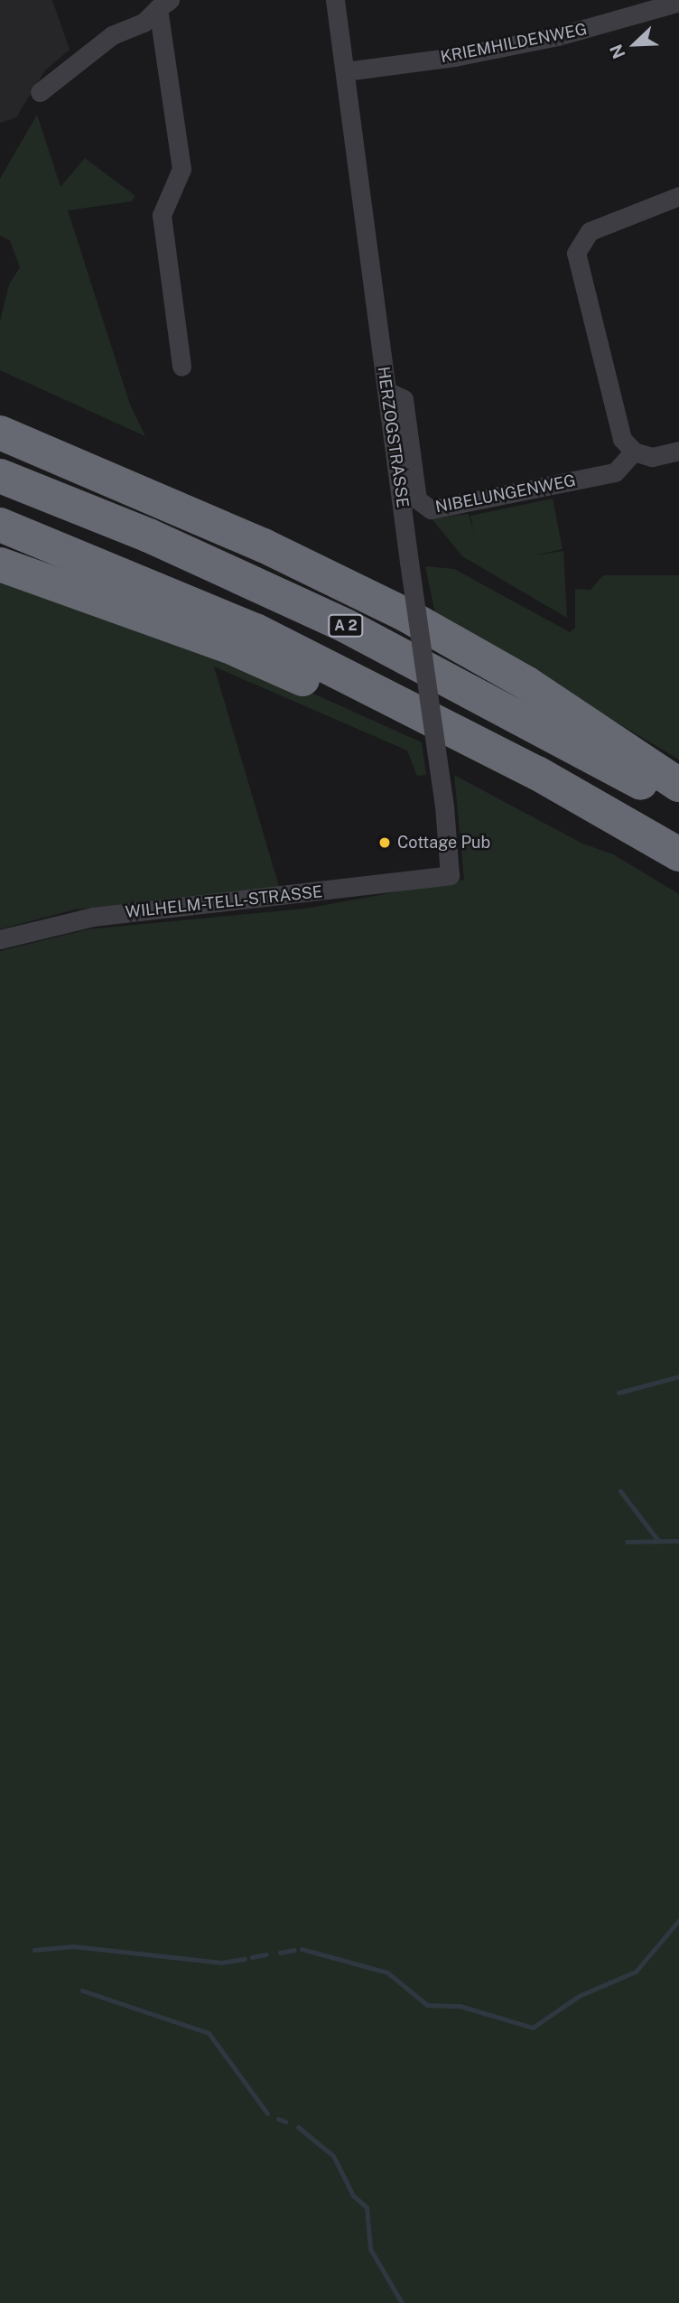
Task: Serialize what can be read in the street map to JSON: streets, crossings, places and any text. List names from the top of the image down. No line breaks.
{"streets":{"highway":["A 2"],"street":["KRIEMHILDENWEG","HERZOGSTRASSE","NIBELUNGENWEG","WILHELM-TELL-STRASSE"]},"crossings":[["KRIEMHILDENWEG","HERZOGSTRASSE"],["HERZOGSTRASSE","NIBELUNGENWEG"],["HERZOGSTRASSE","WILHELM-TELL-STRASSE"]],"places":["Cottage Pub"],"north":"bottom left"}
